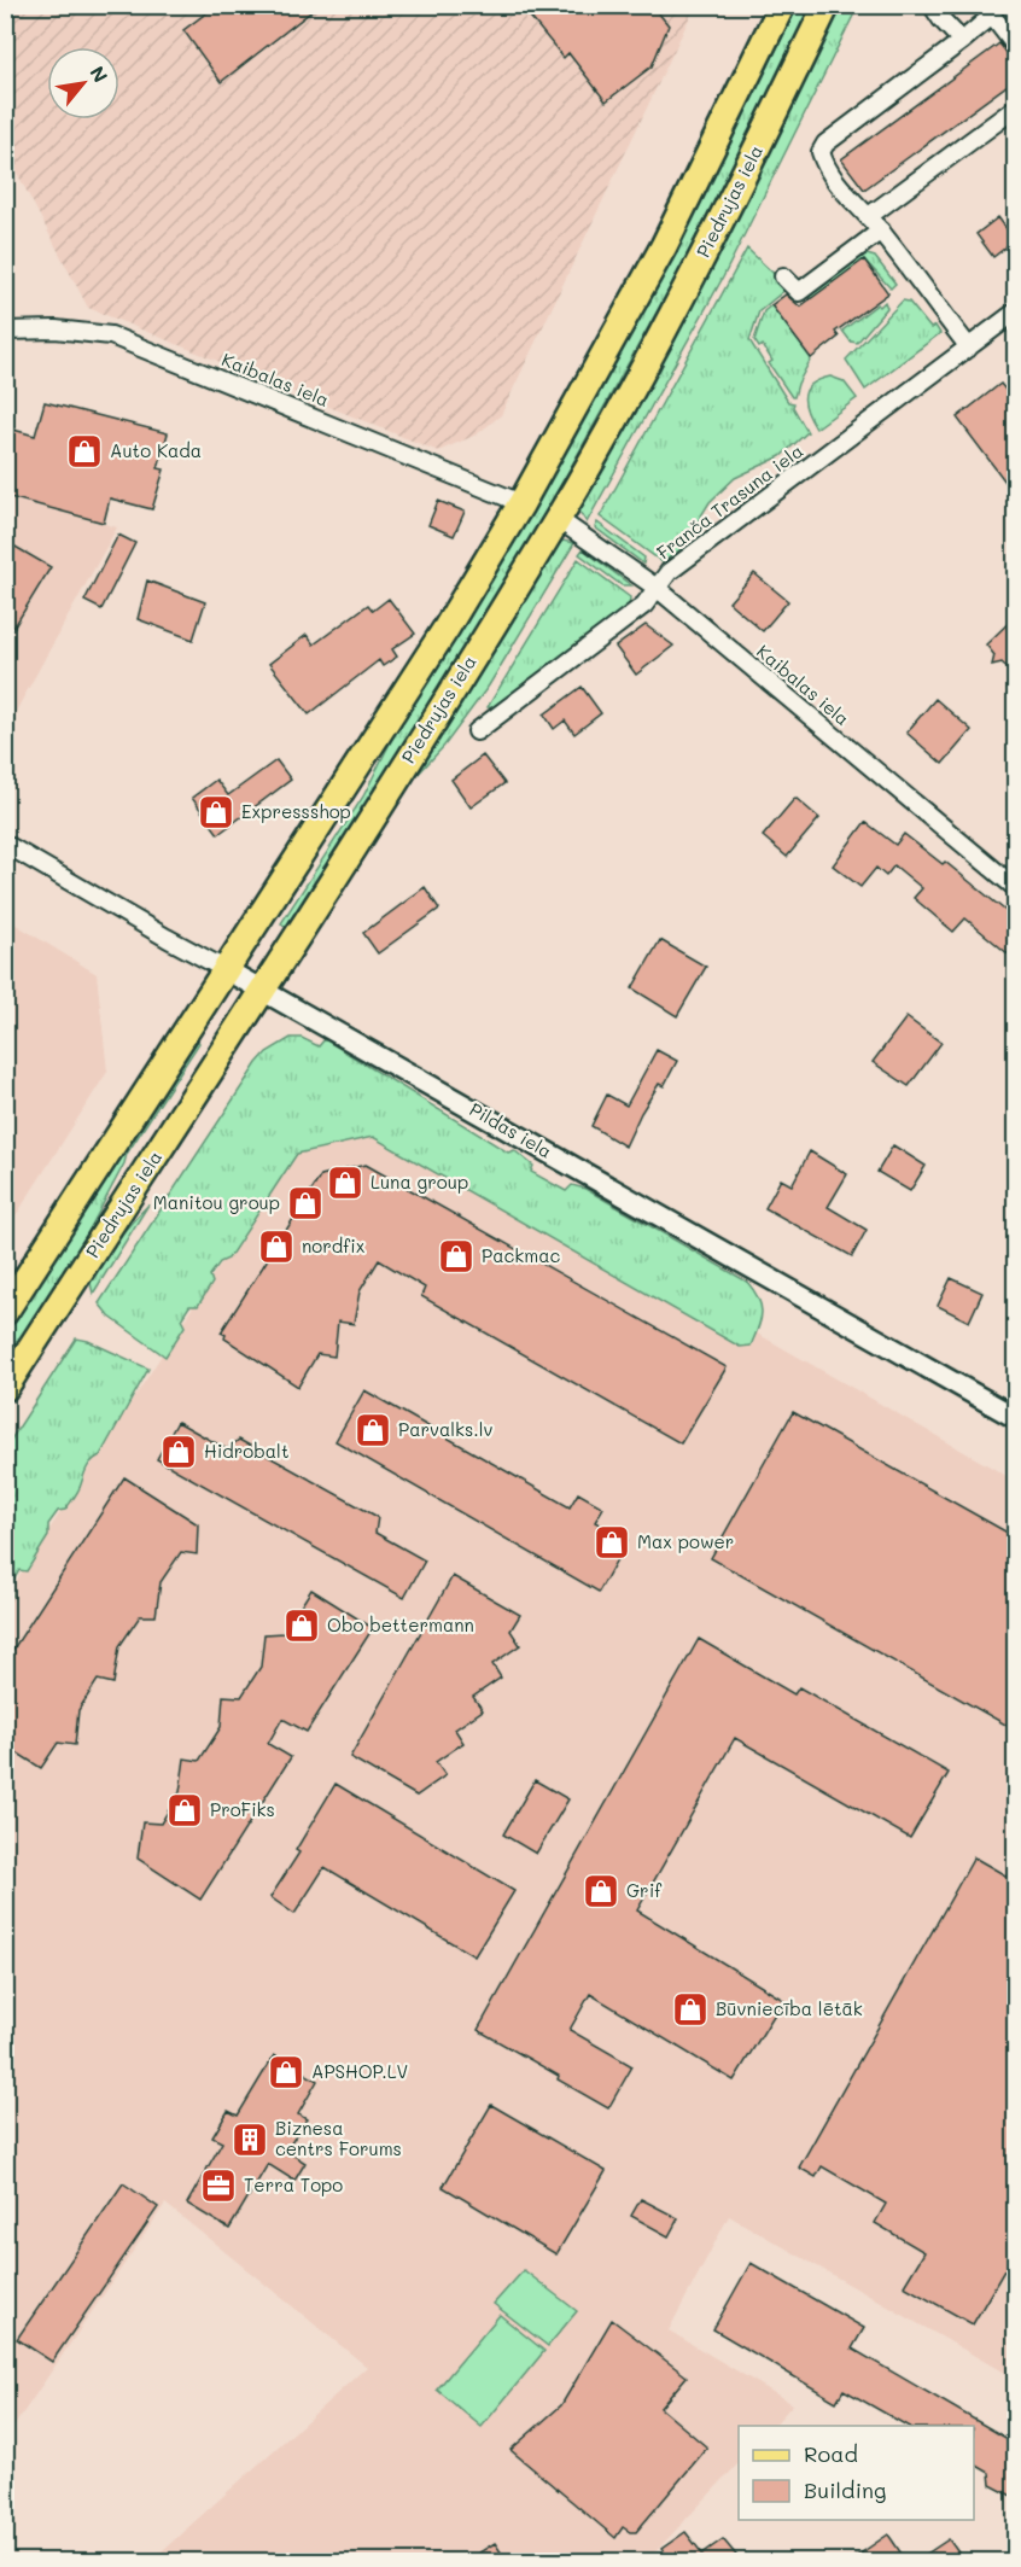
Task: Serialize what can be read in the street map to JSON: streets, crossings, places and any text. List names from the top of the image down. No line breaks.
{"streets":{"main road":["Piedrujas iela"],"street":["Kaibalas iela","Franča Trasuna iela","Pildas iela"]},"crossings":[["Piedrujas iela","Kaibalas iela"],["Piedrujas iela","Pildas iela"],["Kaibalas iela","Franča Trasuna iela"]],"places":{"shop":["Auto Kada","Expressshop","Luna group","Manitou group","nordfix","Packmac","Parvalks.lv","Hidrobalt","Max power","Obo bettermann","ProFiks","Grif","Būvniecība lētāk","APSHOP.LV"],"building":["Biznesa centrs Forums"],"office":["Terra Topo"]},"legend":["Road","Building"],"north":"top right"}
